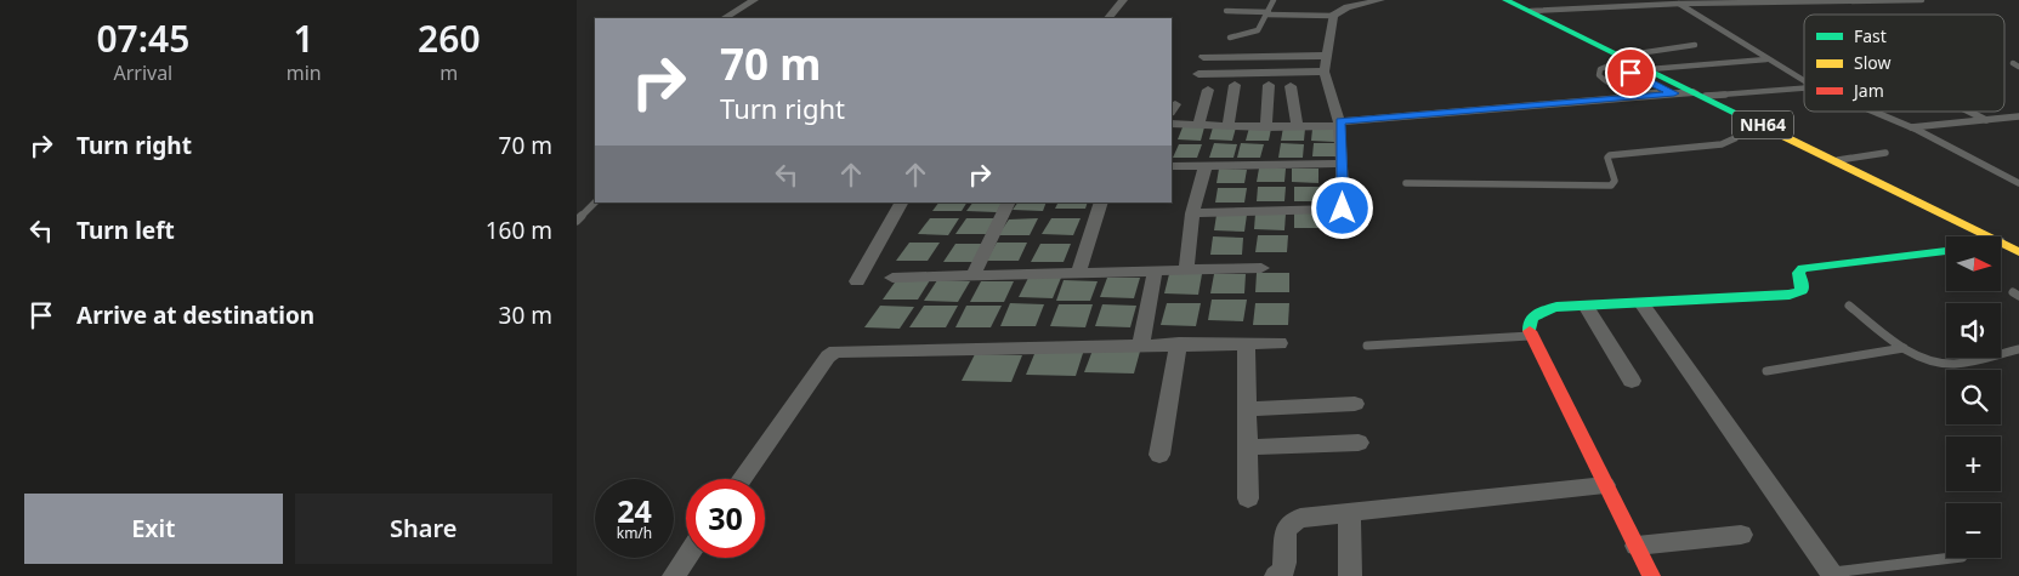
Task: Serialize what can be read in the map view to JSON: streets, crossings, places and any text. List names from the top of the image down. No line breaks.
{"streets":{"main road":["NH64"]},"legend":["Fast","Slow","Jam"],"north":"right","page":{"eta":["07:45","Arrival","1","min","260","m"],"turn":["70 m","Turn right"],"list":[{"name":"Turn right","value":"70 m"},{"name":"Turn left","value":"160 m"},{"name":"Arrive at destination","value":"30 m"}],"map_buttons":["+","−"],"speed":"24 km/h","limit":"30","buttons":["Exit","Share"]}}
